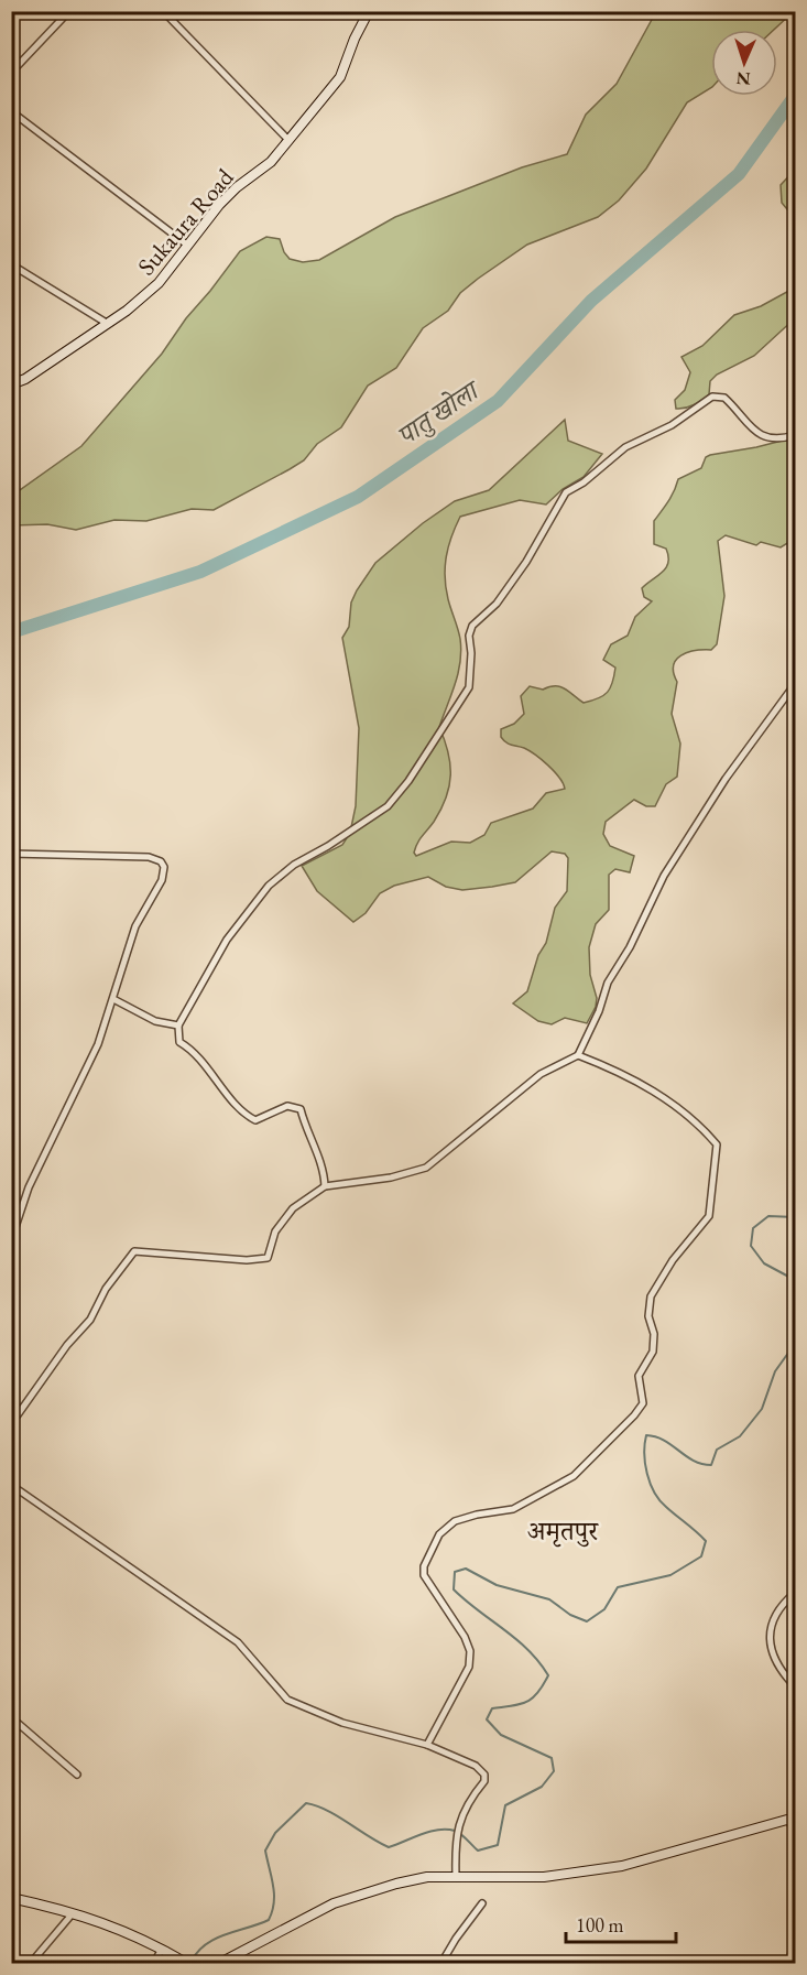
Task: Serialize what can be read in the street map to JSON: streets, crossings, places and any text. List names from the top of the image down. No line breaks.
{"streets":{"main road":["Sukaura Road"]},"districts":["अमृतपुर"],"water":["पातु खोला"],"scale_bar":"100 m","north":"bottom"}
